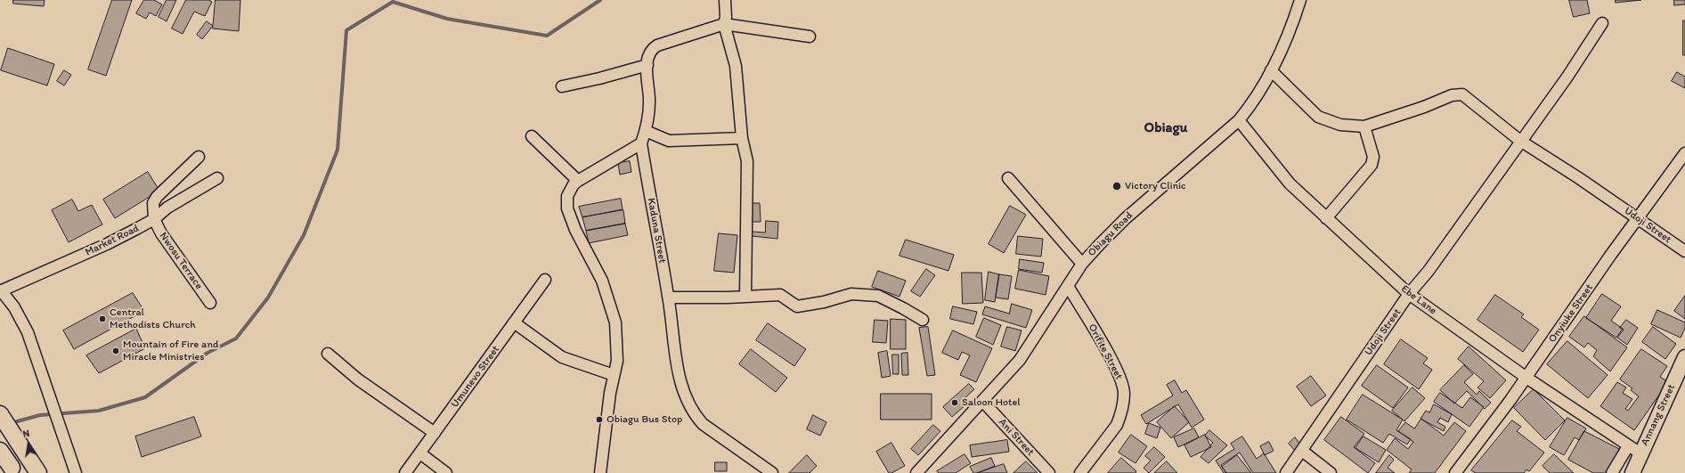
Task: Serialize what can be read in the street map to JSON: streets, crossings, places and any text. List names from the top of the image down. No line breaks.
{"streets":{"main road":["Annang Street"],"street":["Udoji Street","Kaduna Street","Obiagu Road","Market Road","Nwosu Terrace","Ebe Lane","Onyiuke Street","Orifite Street","Umunevo Street","Ani Street"]},"crossings":[["Udoji Street","Ebe Lane"],["Udoji Street","Onyiuke Street"],["Obiagu Road","Ebe Lane"],["Obiagu Road","Orifite Street"],["Obiagu Road","Ani Street"],["Market Road","Nwosu Terrace"],["Ebe Lane","Onyiuke Street"],["Ebe Lane","Annang Street"]],"districts":["Obiagu"],"places":["Victory Clinic","Central Methodists Church","Mountain of Fire and Miracle Ministries","Saloon Hotel","Obiagu Bus Stop"],"north":"top"}
